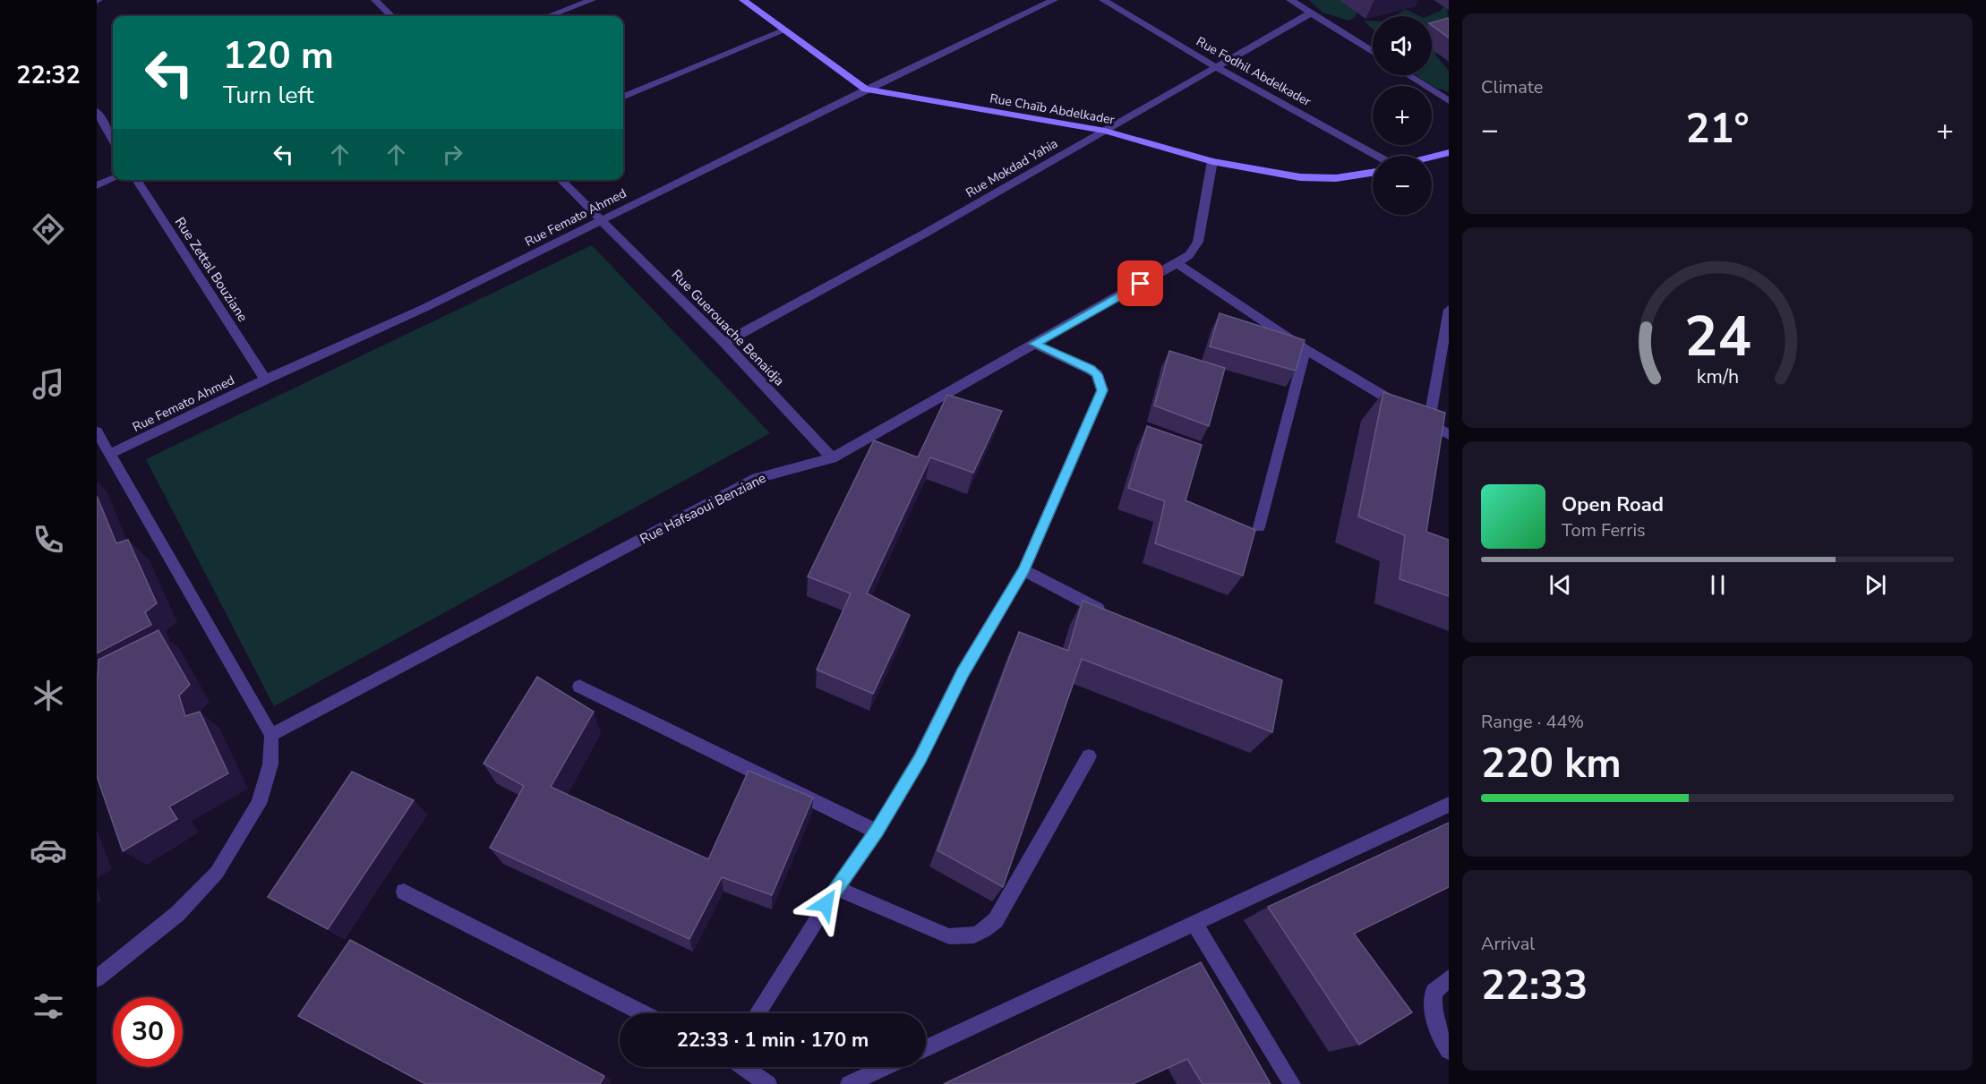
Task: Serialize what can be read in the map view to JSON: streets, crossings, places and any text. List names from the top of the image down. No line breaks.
{"streets":{"street":["Rue Fodhil Abdelkader","Rue Chaïb Abdelkader","Rue Mokdad Yahia","Rue Femato Ahmed","Rue Zettal Bouziane","Rue Guerouache Benaidja","Rue Hafsaoui Benziane"]},"crossings":[["Rue Fodhil Abdelkader","Rue Mokdad Yahia"],["Rue Chaïb Abdelkader","Rue Mokdad Yahia"],["Rue Chaïb Abdelkader","Rue Femato Ahmed"],["Rue Chaïb Abdelkader","Rue Hafsaoui Benziane"],["Rue Mokdad Yahia","Rue Guerouache Benaidja"],["Rue Femato Ahmed","Rue Zettal Bouziane"],["Rue Femato Ahmed","Rue Guerouache Benaidja"],["Rue Guerouache Benaidja","Rue Hafsaoui Benziane"]],"page":{"tabs":"22:32","tile":["Climate",["Range · 44%","220 km"],["Arrival","22:33"]],"map_buttons":["+","−"],"turn":["120 m","Turn left"],"heat":["−","21°","+"],"song":["Open Road","Tom Ferris"],"limit":"30","trip":"22:33 · 1 min · 170 m","gauge":["24","km/h"]}}
